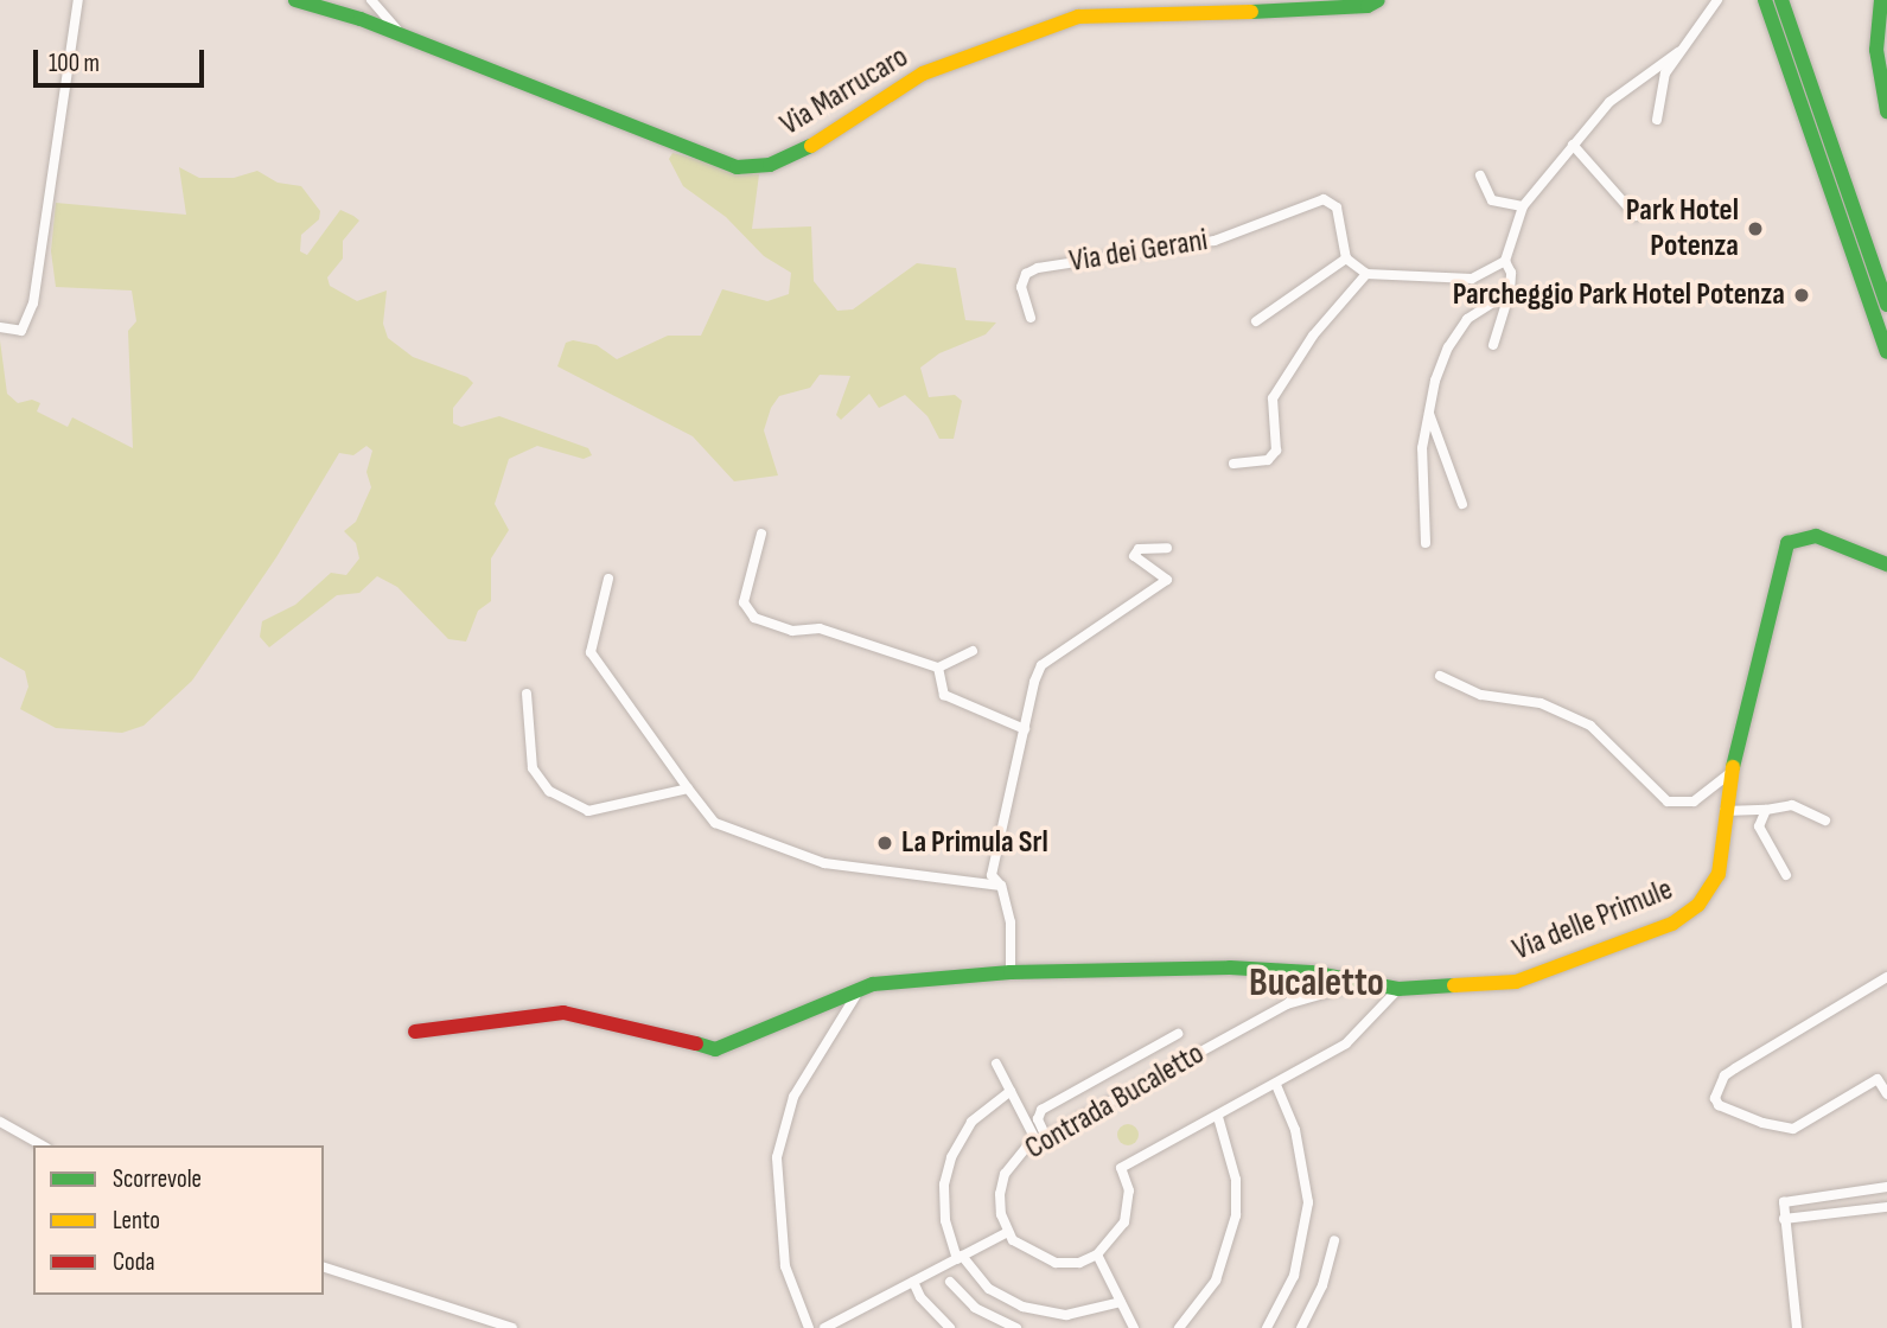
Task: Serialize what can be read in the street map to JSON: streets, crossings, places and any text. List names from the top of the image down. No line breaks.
{"streets":{"main road":["Via Marrucaro","Via delle Primule"],"street":["Via dei Gerani","Contrada Bucaletto"]},"crossings":[["Via delle Primule","Contrada Bucaletto"]],"districts":["Bucaletto"],"places":["Park Hotel Potenza","Parcheggio Park Hotel Potenza","La Primula Srl"],"legend":["Scorrevole","Lento","Coda"],"scale_bar":"100 m"}
